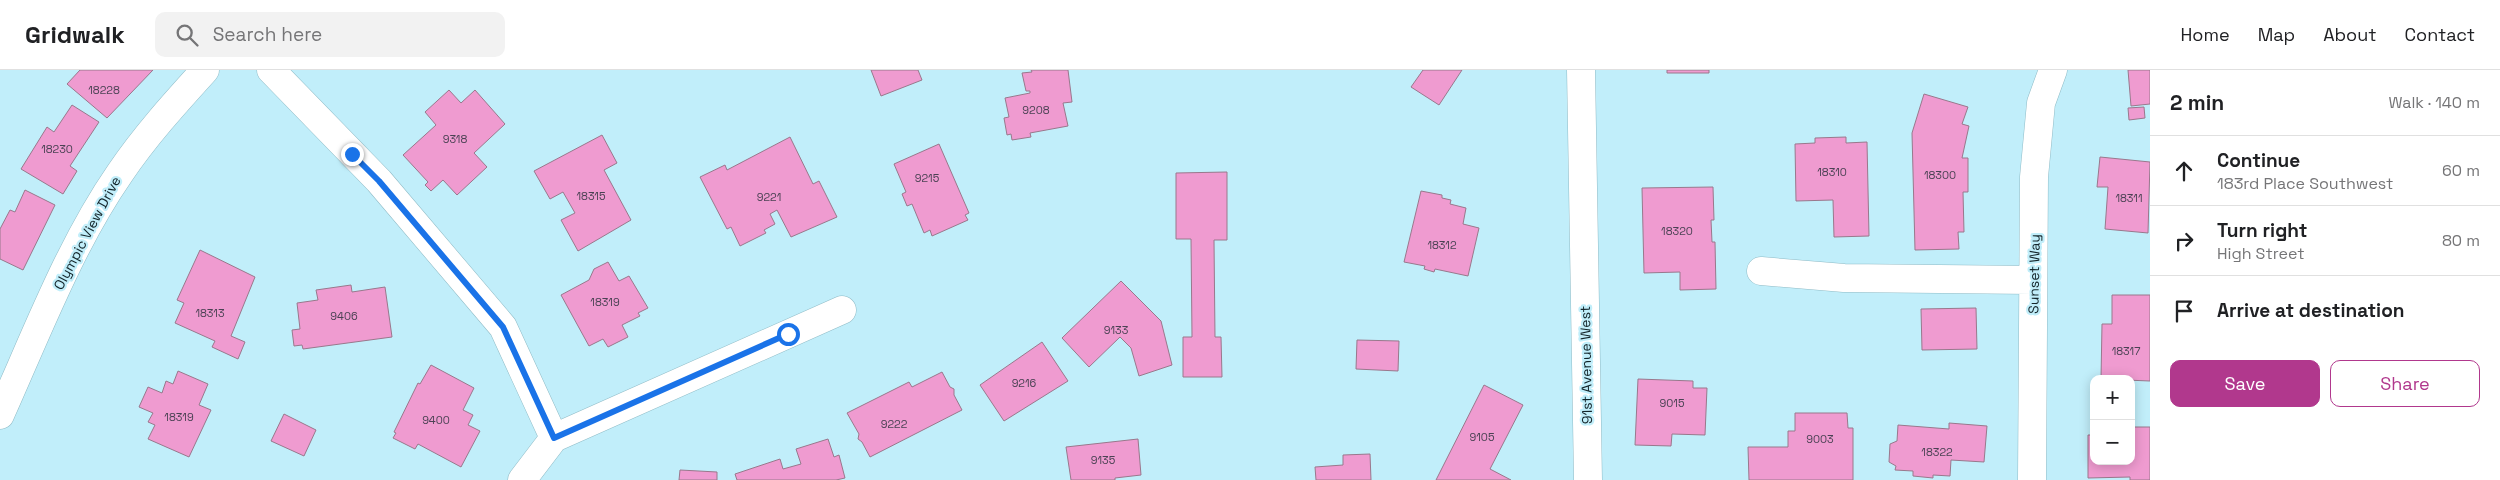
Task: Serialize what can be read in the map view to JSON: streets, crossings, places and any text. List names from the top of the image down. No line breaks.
{"streets":{"street":["Olympic View Drive","Sunset Way","91st Avenue West"]},"house_numbers":["18228","9208","9318","18230","18310","18300","9215","18315","9221","18311","18320","18312","18319","18313","9406","9133","18317","9216","9015","18319","9400","9222","9105","9003","18322","9135"],"page":{"header":"Gridwalk","search":"Search here","nav":["Home","Map","About","Contact"],"heading":["2 min","Walk · 140 m"],"list":[["Continue","183rd Place Southwest","60 m"],["Turn right","High Street","80 m"],"Arrive at destination"],"buttons":["Save","Share"],"map_buttons":["+","−"]}}
